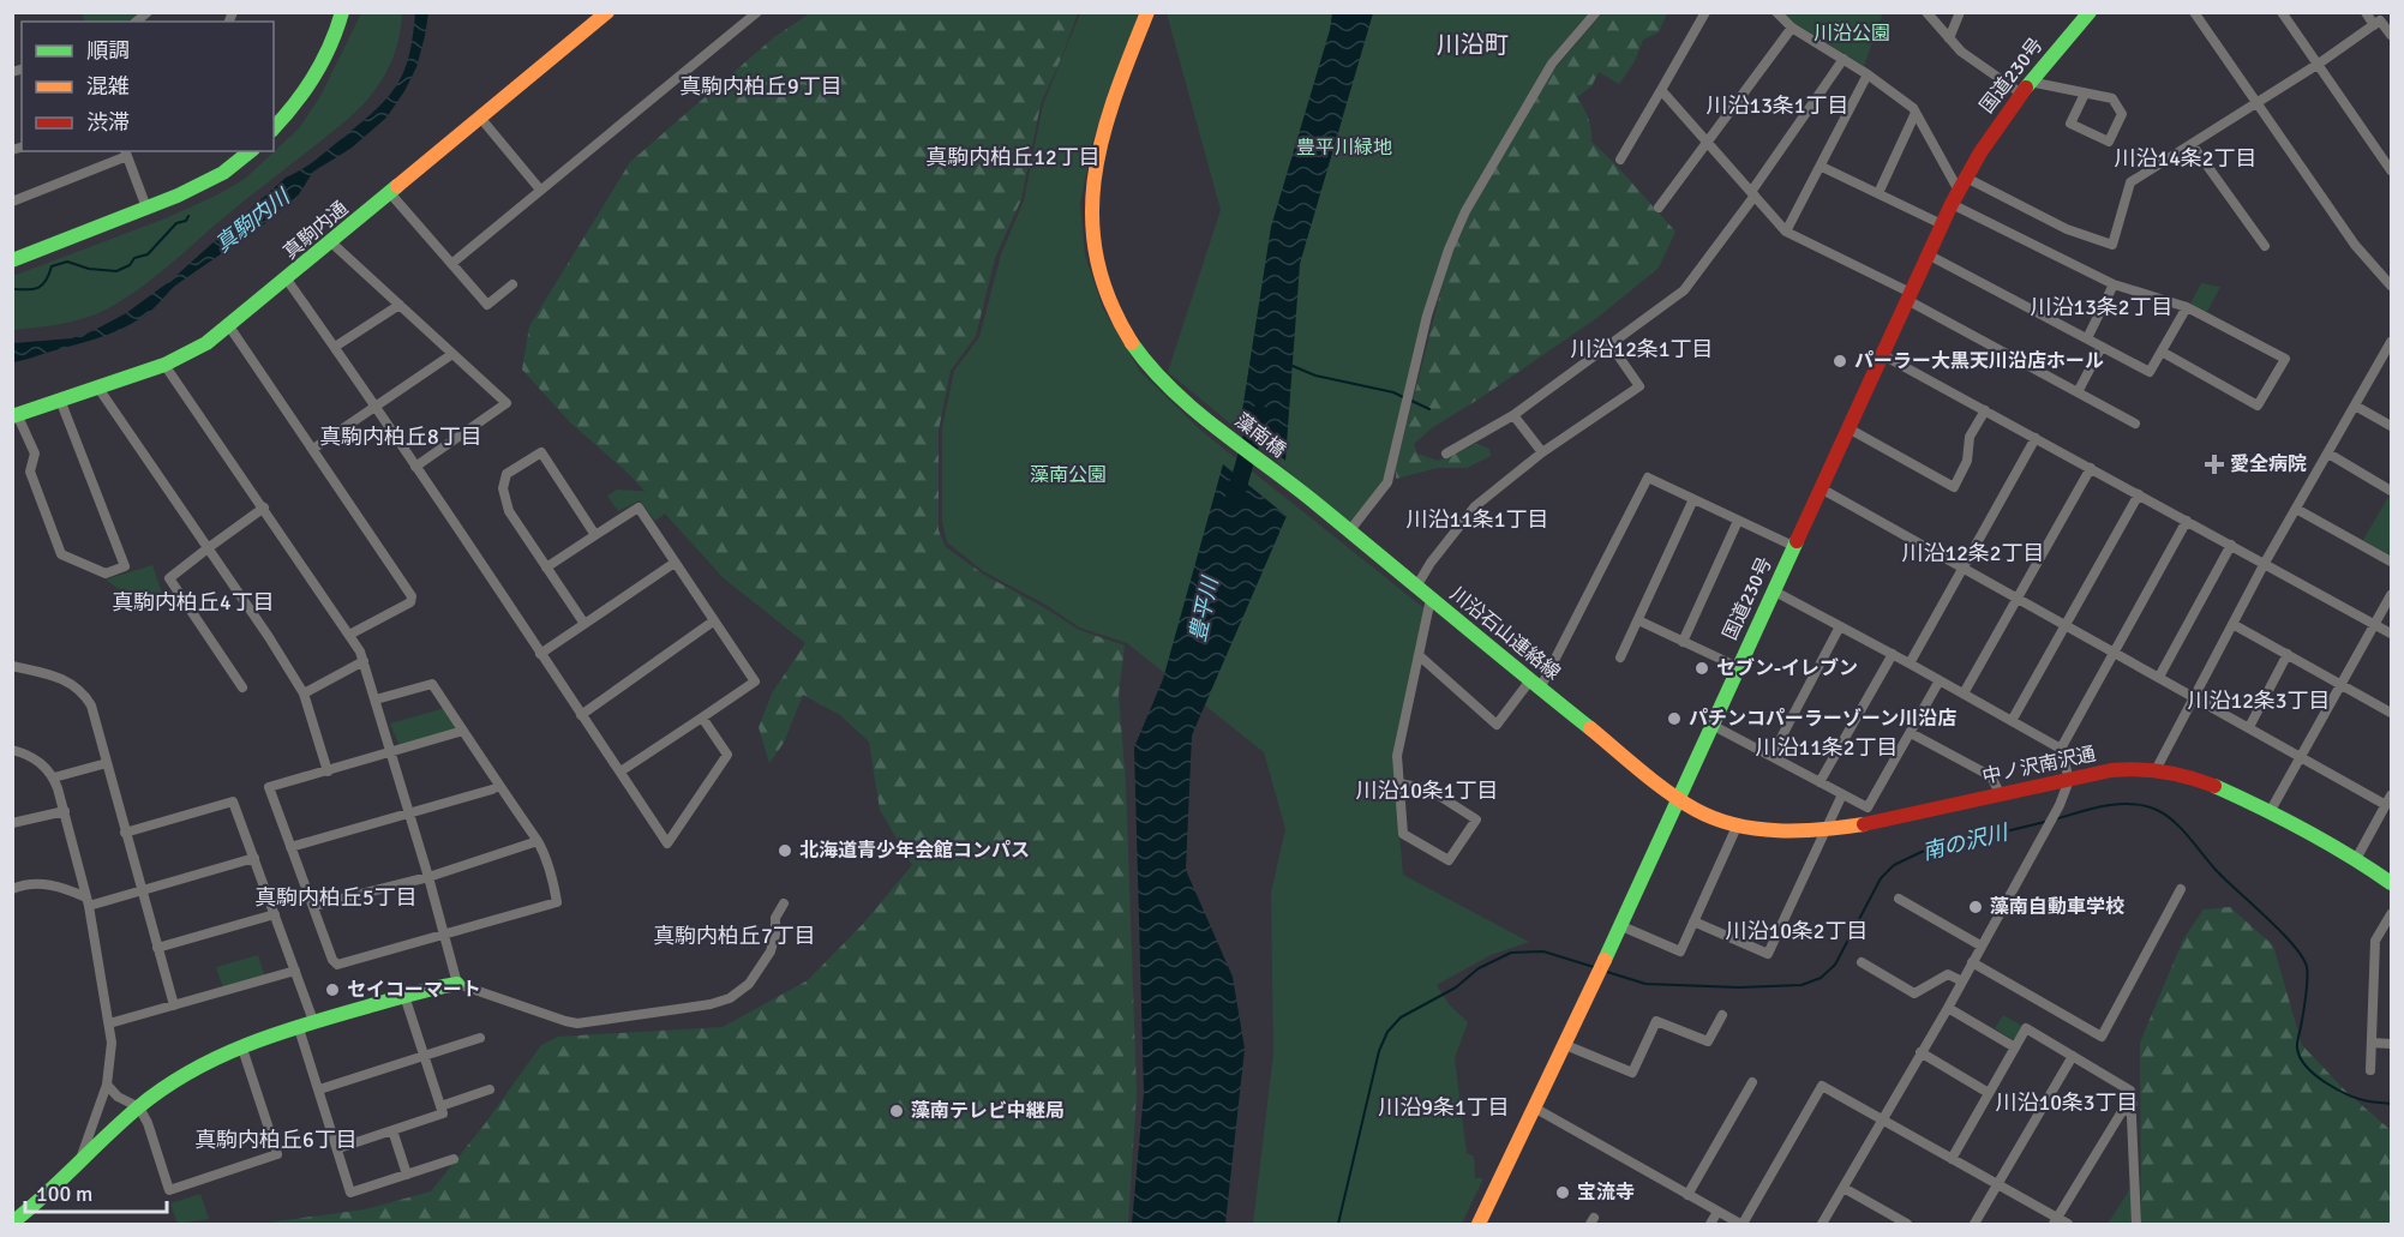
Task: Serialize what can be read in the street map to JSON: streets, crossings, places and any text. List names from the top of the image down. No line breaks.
{"streets":{"main road":["国道230号","真駒内通","藻南橋","川沿石山連絡線","中ノ沢南沢通"]},"crossings":[["国道230号","川沿石山連絡線"],["国道230号","中ノ沢南沢通"],["藻南橋","川沿石山連絡線"],["川沿石山連絡線","中ノ沢南沢通"]],"districts":["川沿町","真駒内柏丘9丁目","川沿13条1丁目","真駒内柏丘12丁目","川沿14条2丁目","川沿13条2丁目","川沿12条1丁目","真駒内柏丘8丁目","川沿11条1丁目","川沿12条2丁目","真駒内柏丘4丁目","川沿12条3丁目","川沿11条2丁目","川沿10条1丁目","真駒内柏丘5丁目","川沿10条2丁目","真駒内柏丘7丁目","川沿10条3丁目","川沿9条1丁目","真駒内柏丘6丁目"],"water":["真駒内川","豊平川","南の沢川"],"parks":["川沿公園","豊平川緑地","藻南公園"],"places":{"other":["パーラー大黒天川沿店ホール","セブン-イレブン","パチンコパーラーゾーン川沿店","北海道青少年会館コンパス","藻南自動車学校","セイコーマート","藻南テレビ中継局","宝流寺"],"health":["愛全病院"]},"legend":["順調","混雑","渋滞"],"scale_bar":"100 m"}
